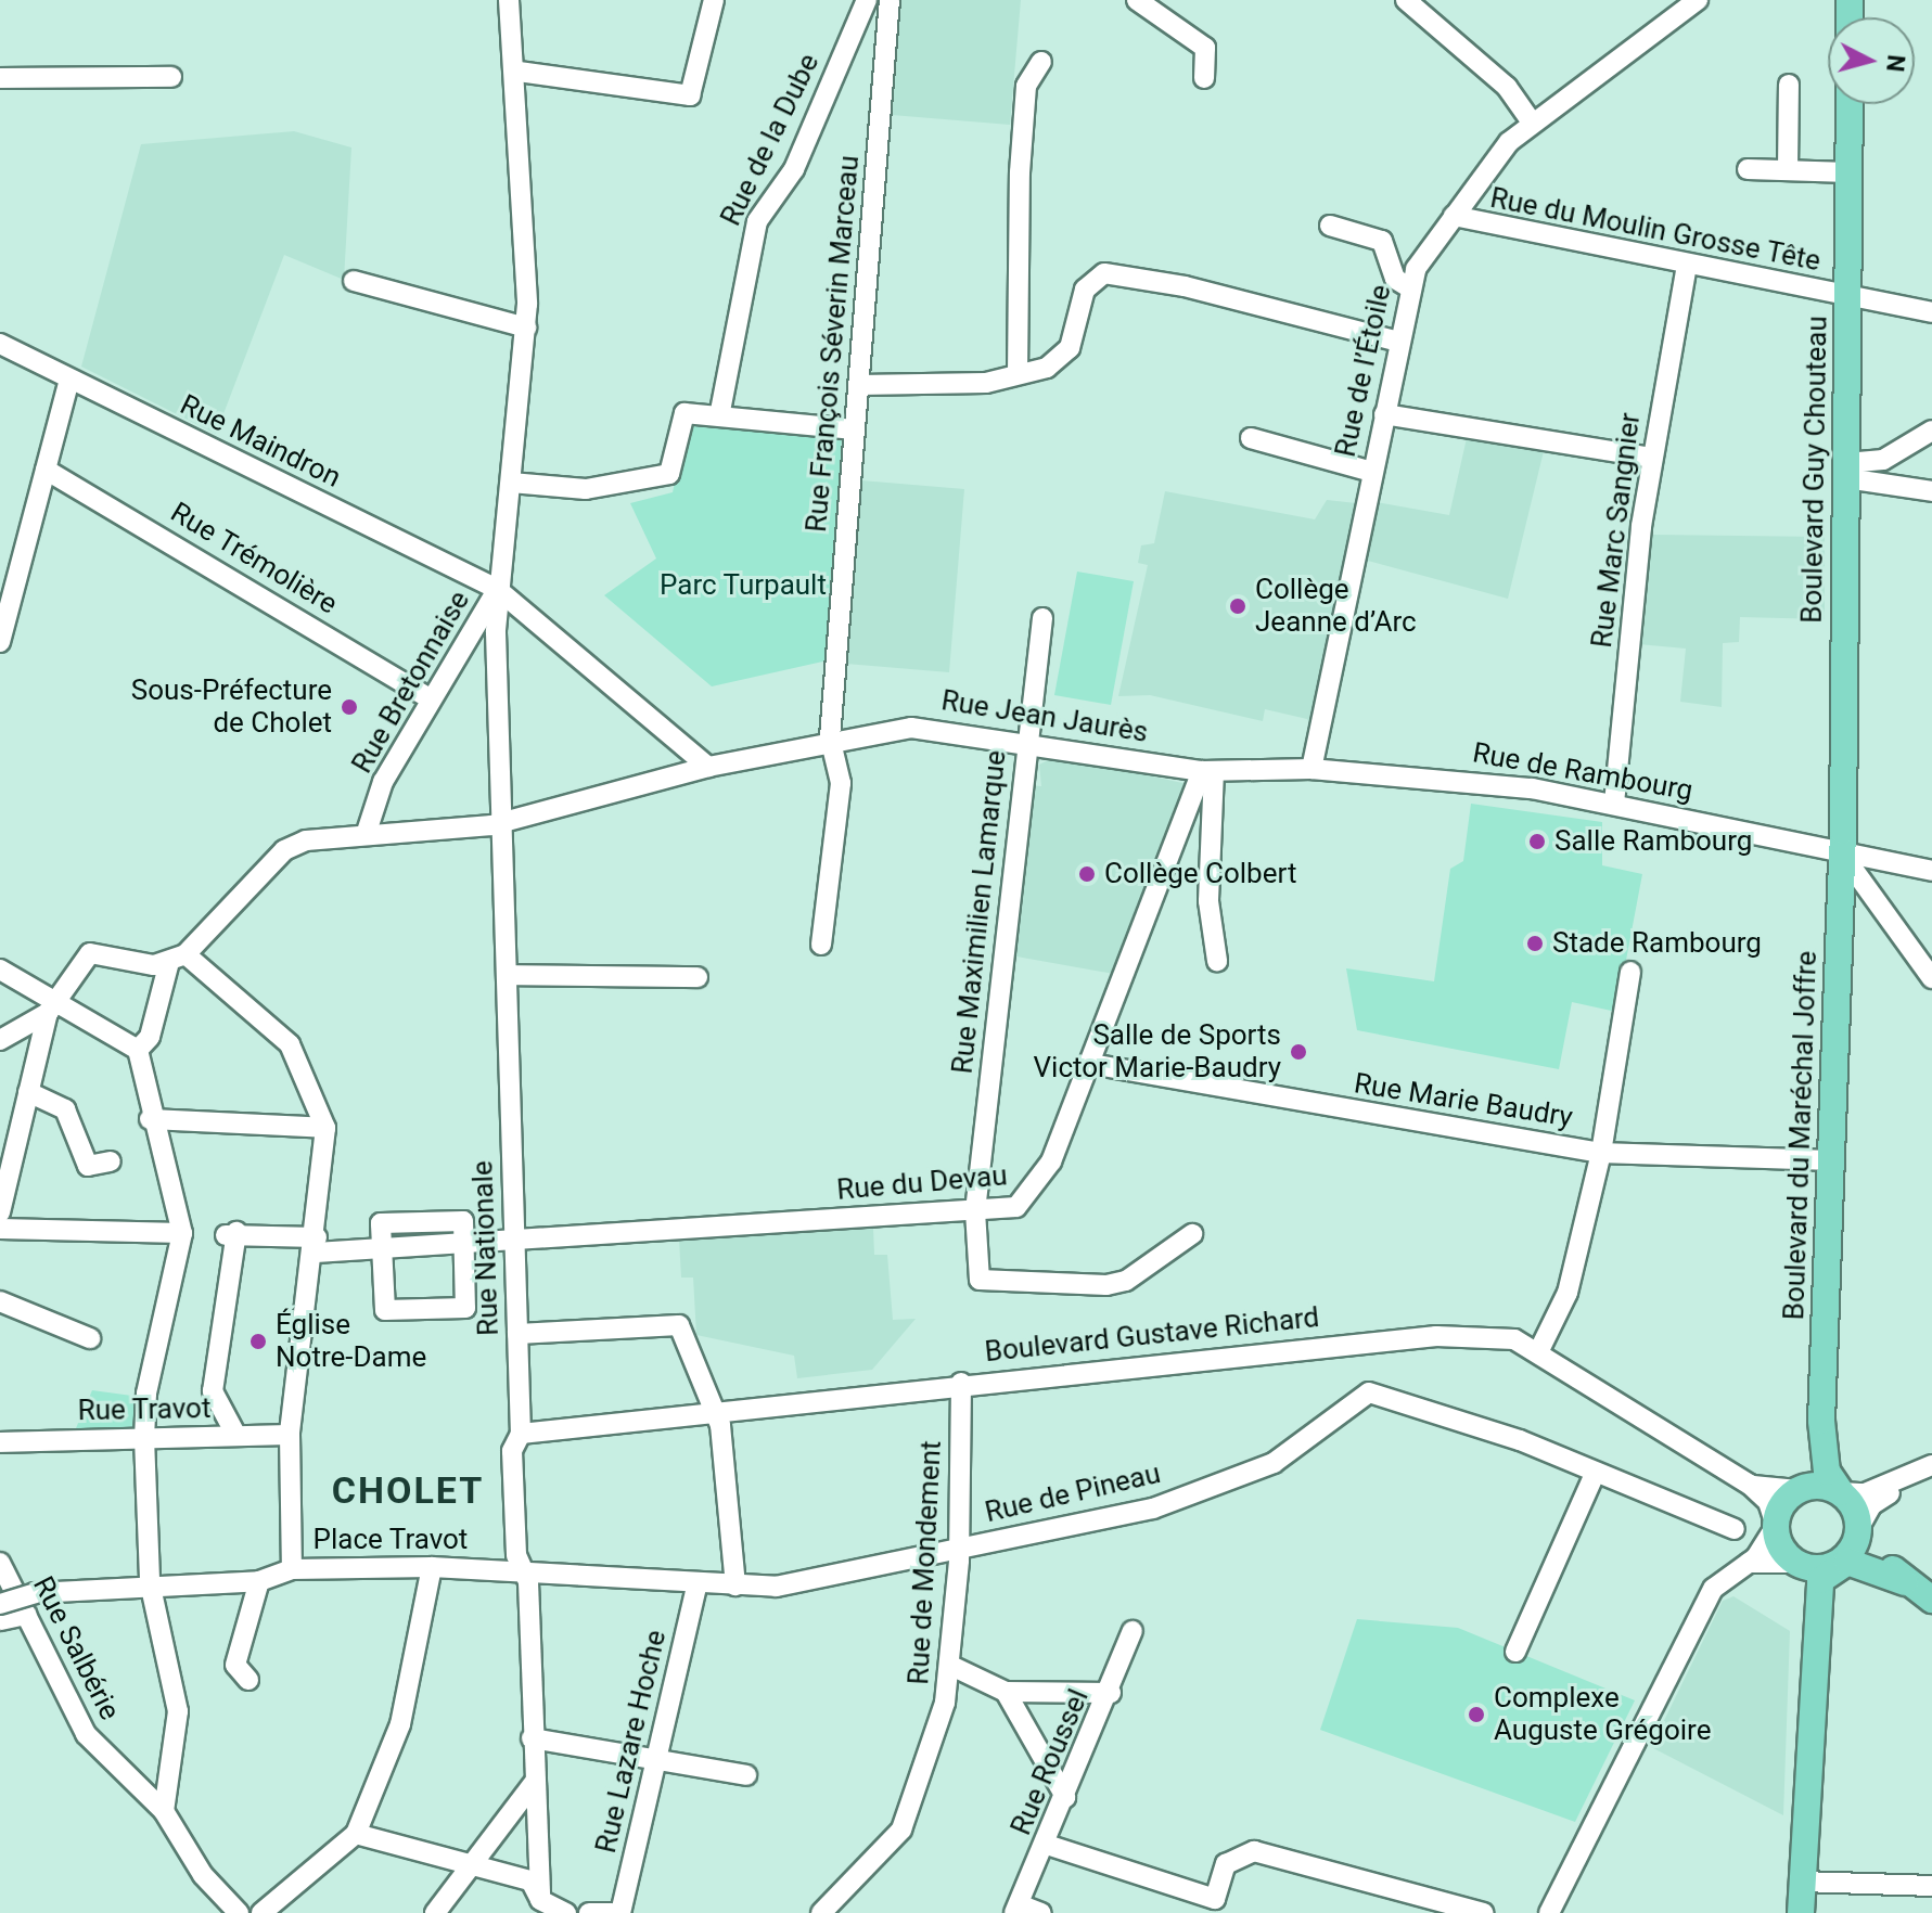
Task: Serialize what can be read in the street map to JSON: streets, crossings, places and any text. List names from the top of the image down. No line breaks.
{"streets":{"main road":["Boulevard Guy Chouteau","Boulevard du Maréchal Joffre"],"street":["Rue de la Dube","Rue du Moulin Grosse Tête","Rue François Séverin Marceau","Rue de l’Étoile","Rue Maindron","Rue Marc Sangnier","Rue Trémolière","Rue Bretonnaise","Rue Jean Jaurès","Rue de Rambourg","Rue Maximilien Lamarque","Rue Marie Baudry","Rue du Devau","Rue Nationale","Boulevard Gustave Richard","Rue Travot","Rue de Pineau","Place Travot","Rue de Mondement","Rue Salbérie","Rue Lazare Hoche","Rue Roussel"]},"crossings":[["Rue du Moulin Grosse Tête","Rue de l’Étoile"],["Rue du Moulin Grosse Tête","Boulevard Guy Chouteau"],["Rue du Moulin Grosse Tête","Rue Marc Sangnier"],["Rue François Séverin Marceau","Rue Jean Jaurès"],["Rue de l’Étoile","Rue Jean Jaurès"],["Rue de l’Étoile","Rue de Rambourg"],["Rue Maindron","Rue Bretonnaise"],["Rue Maindron","Rue Jean Jaurès"],["Rue Maindron","Rue Nationale"],["Boulevard Guy Chouteau","Rue de Rambourg"],["Boulevard Guy Chouteau","Boulevard du Maréchal Joffre"],["Rue Marc Sangnier","Rue de Rambourg"],["Rue Trémolière","Rue Bretonnaise"],["Rue Bretonnaise","Rue Jean Jaurès"],["Rue Bretonnaise","Rue Nationale"],["Rue Jean Jaurès","Rue de Rambourg"],["Rue Jean Jaurès","Rue Maximilien Lamarque"],["Rue Jean Jaurès","Rue du Devau"],["Rue Jean Jaurès","Rue Nationale"],["Rue de Rambourg","Boulevard du Maréchal Joffre"],["Rue Maximilien Lamarque","Rue du Devau"],["Rue Marie Baudry","Boulevard du Maréchal Joffre"],["Rue Marie Baudry","Rue du Devau"],["Boulevard du Maréchal Joffre","Boulevard Gustave Richard"],["Rue du Devau","Rue Nationale"],["Rue du Devau","Rue Travot"],["Rue Nationale","Boulevard Gustave Richard"],["Rue Nationale","Place Travot"],["Boulevard Gustave Richard","Rue de Mondement"],["Rue de Pineau","Rue de Mondement"],["Rue de Pineau","Rue Lazare Hoche"]],"districts":["CHOLET"],"parks":["Parc Turpault"],"places":["Collège Jeanne d’Arc","Sous-Préfecture de Cholet","Salle Rambourg","Collège Colbert","Stade Rambourg","Salle de Sports Victor Marie-Baudry","Église Notre-Dame","Complexe Auguste Grégoire"],"north":"right"}
